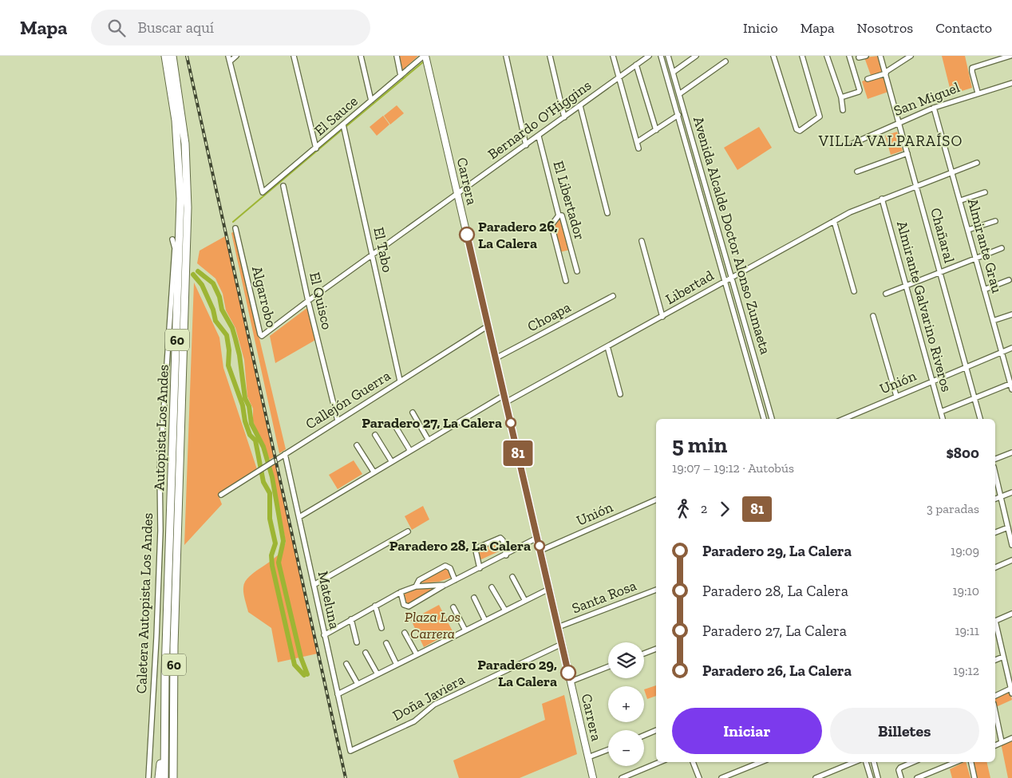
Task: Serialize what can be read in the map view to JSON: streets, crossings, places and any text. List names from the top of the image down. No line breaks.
{"streets":{"highway":["60","Autopista Los Andes"],"main road":["Carrera"],"street":["San Miguel","El Sauce","Bernardo O'Higgins","El Libertador","Avenida Alcalde Doctor Alonso Zumaeta","Chañaral","Almirante Grau","El Tabo","Libertad","Algarrobo","El Quisco","Almirante Galvarino Riveros","Choapa","Unión","Callejón Guerra","Santa Rosa","Mateluna","Caletera Autopista Los Andes","Doña Javiera"]},"crossings":[["San Miguel","Chañaral"],["San Miguel","Almirante Grau"],["El Sauce","Carrera"],["El Sauce","El Tabo"],["Bernardo O'Higgins","Carrera"],["Bernardo O'Higgins","El Libertador"],["Bernardo O'Higgins","El Tabo"],["Bernardo O'Higgins","Algarrobo"],["Bernardo O'Higgins","El Quisco"],["Carrera","Libertad"],["Carrera","Choapa"],["Carrera","Unión"],["Carrera","Callejón Guerra"],["Carrera","Santa Rosa"],["Carrera","Doña Javiera"],["Avenida Alcalde Doctor Alonso Zumaeta","Libertad"],["Chañaral","Libertad"],["Chañaral","Unión"],["Almirante Grau","Libertad"],["Almirante Grau","Unión"],["El Tabo","Callejón Guerra"],["Libertad","Almirante Galvarino Riveros"],["Algarrobo","El Quisco"],["El Quisco","Callejón Guerra"],["Almirante Galvarino Riveros","Unión"],["Callejón Guerra","Mateluna"],["Mateluna","Doña Javiera"]],"districts":["VILLA VALPARAÍSO"],"parks":["Plaza Los Carrera"],"places":["Paradero 26, La Calera","Paradero 27, La Calera","Paradero 28, La Calera","Paradero 29, La Calera"],"lines":["bus line 81"],"page":{"header":"Mapa","search":"Buscar aquí","nav":["Inicio","Mapa","Nosotros","Contacto"],"on_map":"81","heading":["5 min","19:07 – 19:12 · Autobús","$800"],"legs":["2","81","3 paradas"],"list":[{"name":"Paradero 29, La Calera","value":"19:09"},{"name":"Paradero 28, La Calera","value":"19:10"},{"name":"Paradero 27, La Calera","value":"19:11"},{"name":"Paradero 26, La Calera","value":"19:12"}],"map_buttons":["+","−"],"buttons":["Iniciar","Billetes"]}}
